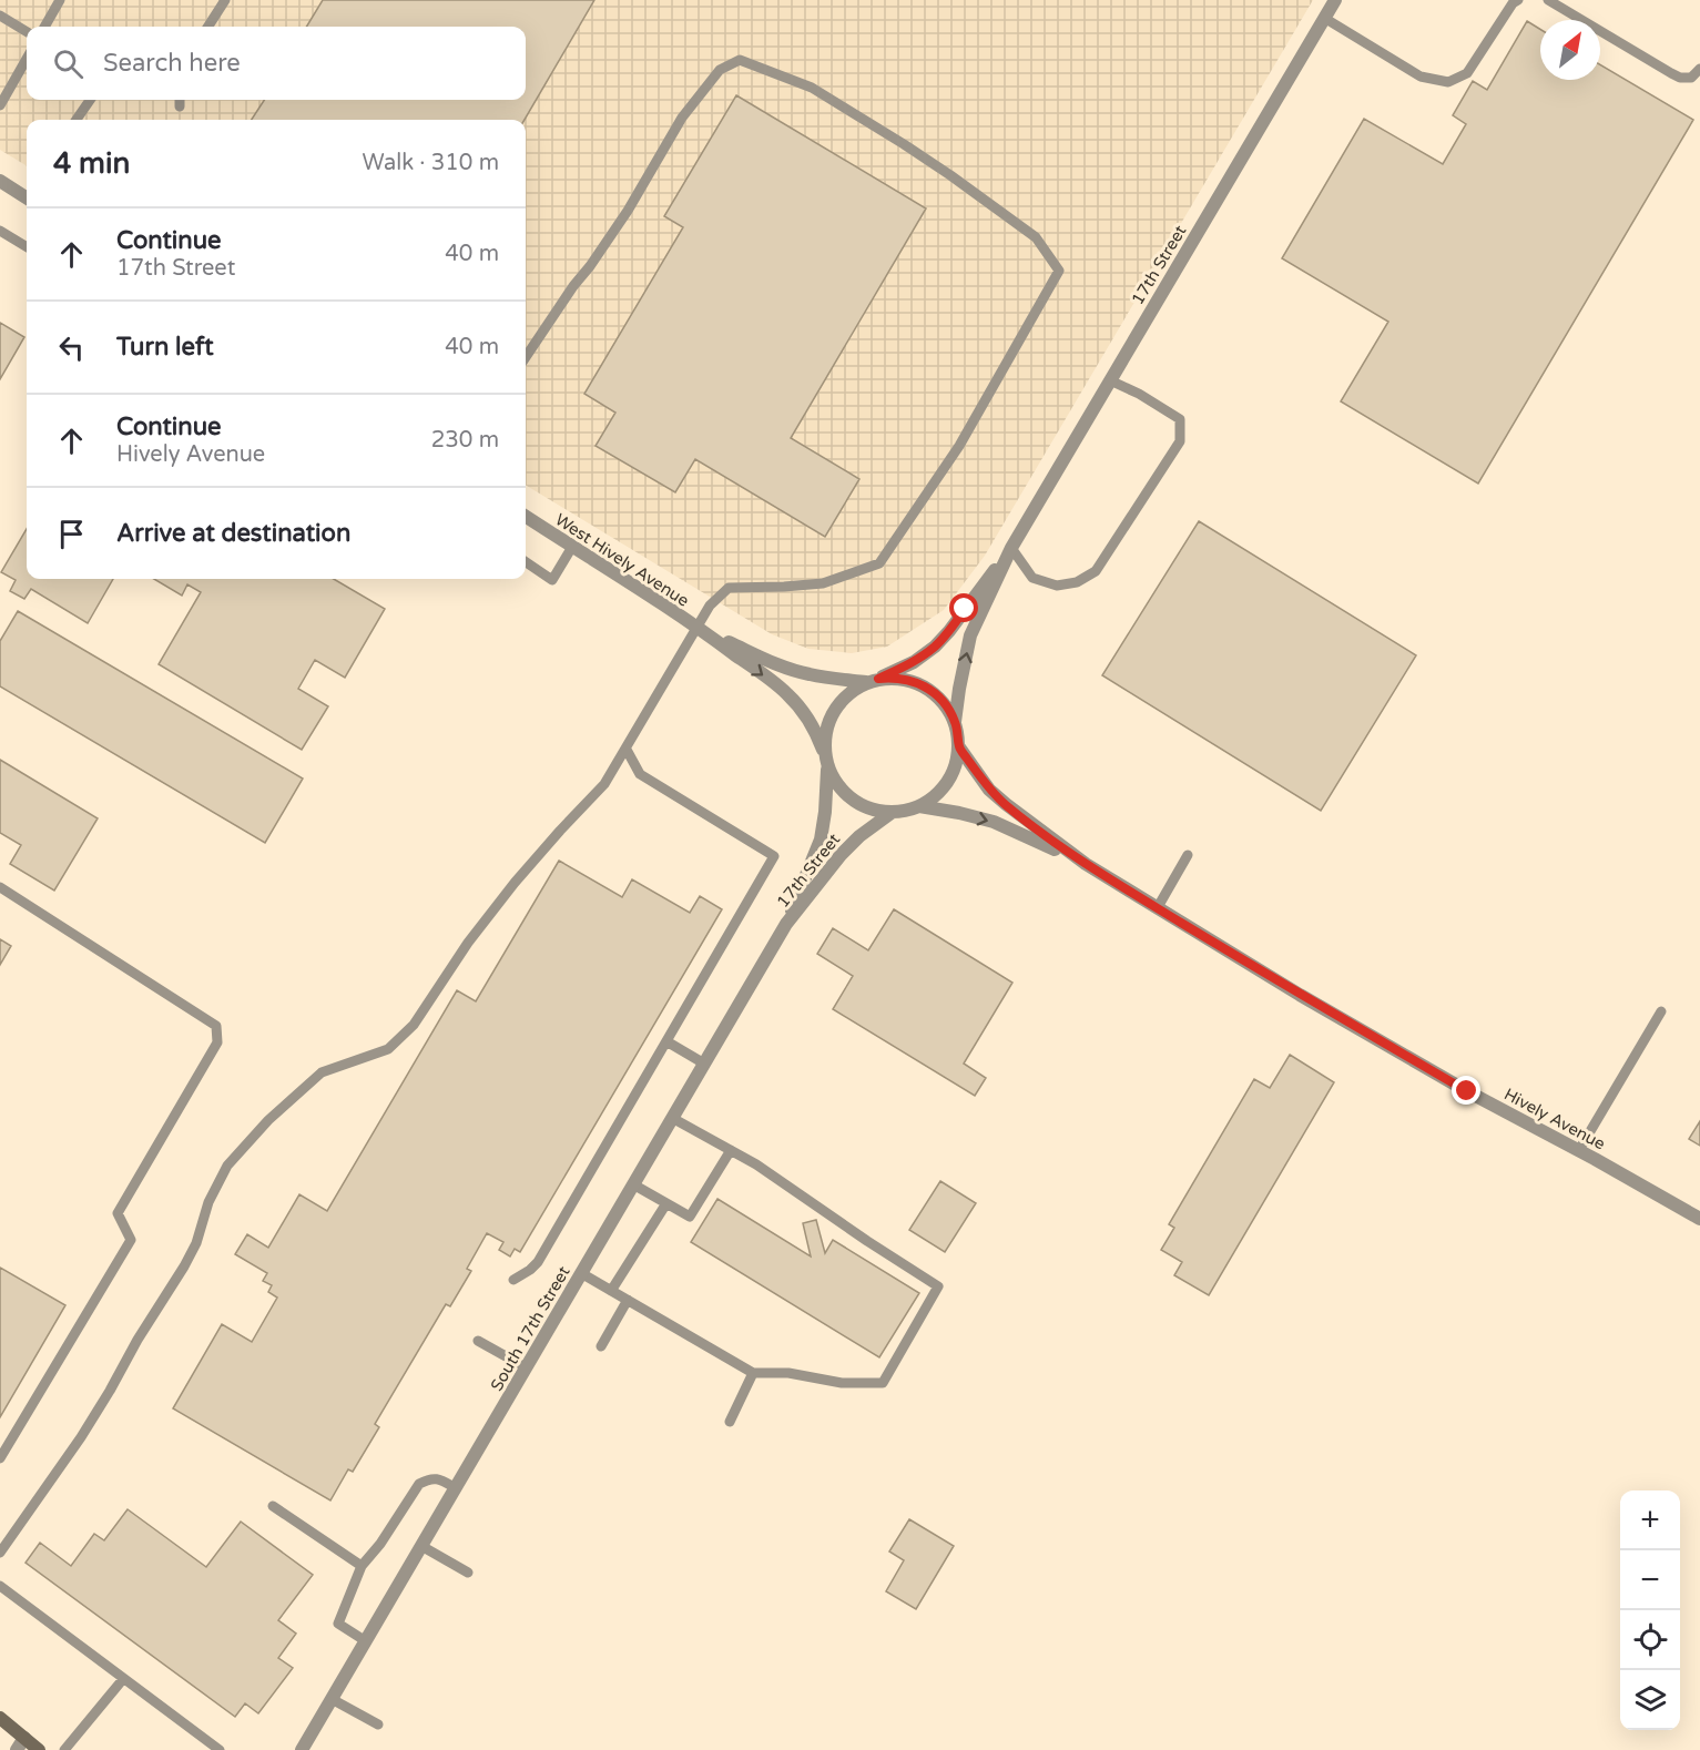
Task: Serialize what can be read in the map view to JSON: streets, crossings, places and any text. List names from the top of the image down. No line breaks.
{"streets":{"street":["17th Street","West Hively Avenue","Hively Avenue","South 17th Street"]},"crossings":[["17th Street","Hively Avenue"],["17th Street","South 17th Street"]],"north":"top right","page":{"search":"Search here","heading":["4 min","Walk · 310 m"],"list":[["Continue","17th Street","40 m"],["Turn left","40 m"],["Continue","Hively Avenue","230 m"],"Arrive at destination"],"map_buttons":["+","−"]}}
